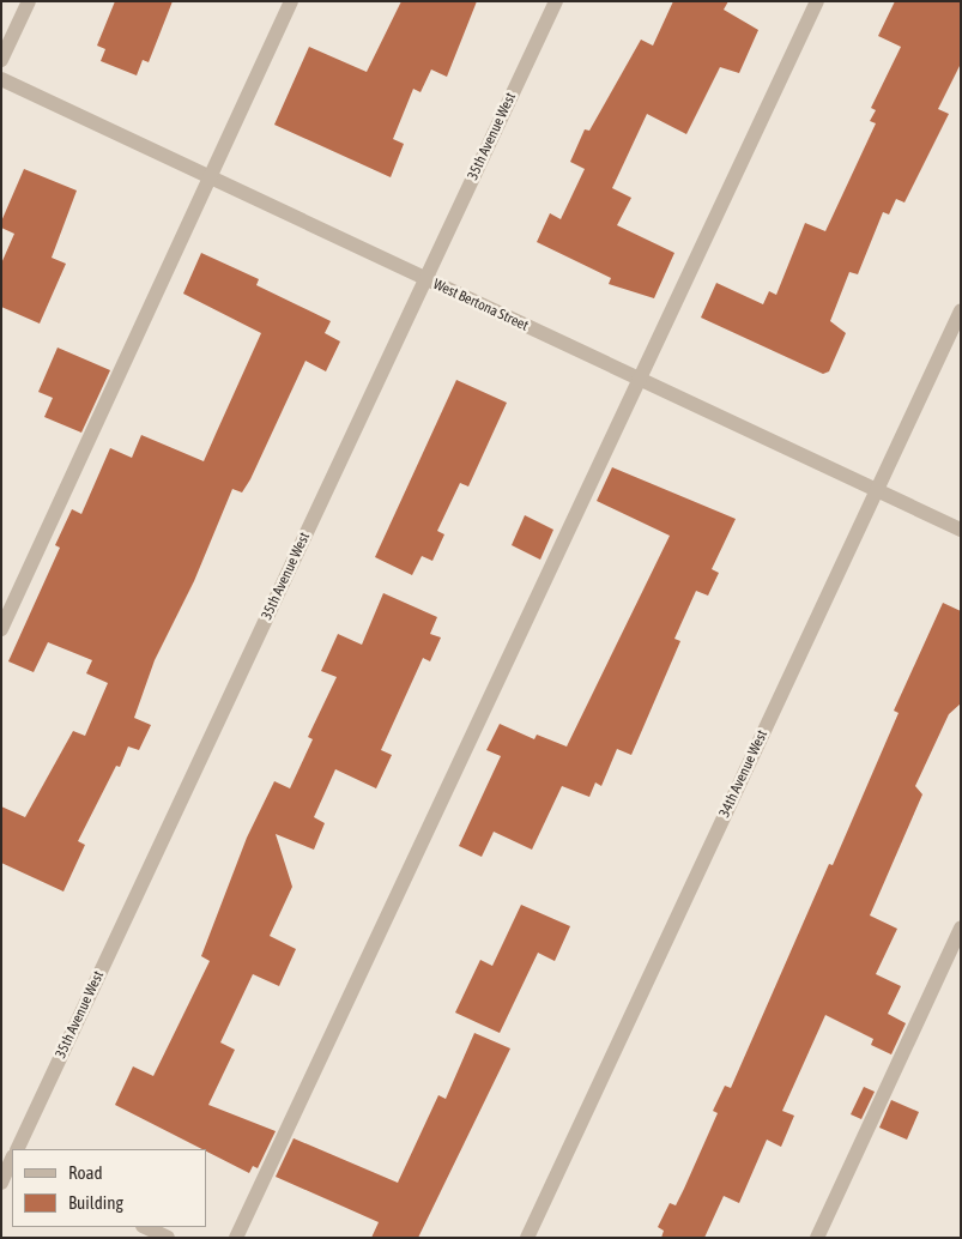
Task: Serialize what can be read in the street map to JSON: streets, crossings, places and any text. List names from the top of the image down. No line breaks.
{"streets":{"street":["35th Avenue West","West Bertona Street","34th Avenue West"]},"crossings":[["35th Avenue West","West Bertona Street"],["West Bertona Street","34th Avenue West"]],"legend":["Road","Building"]}
